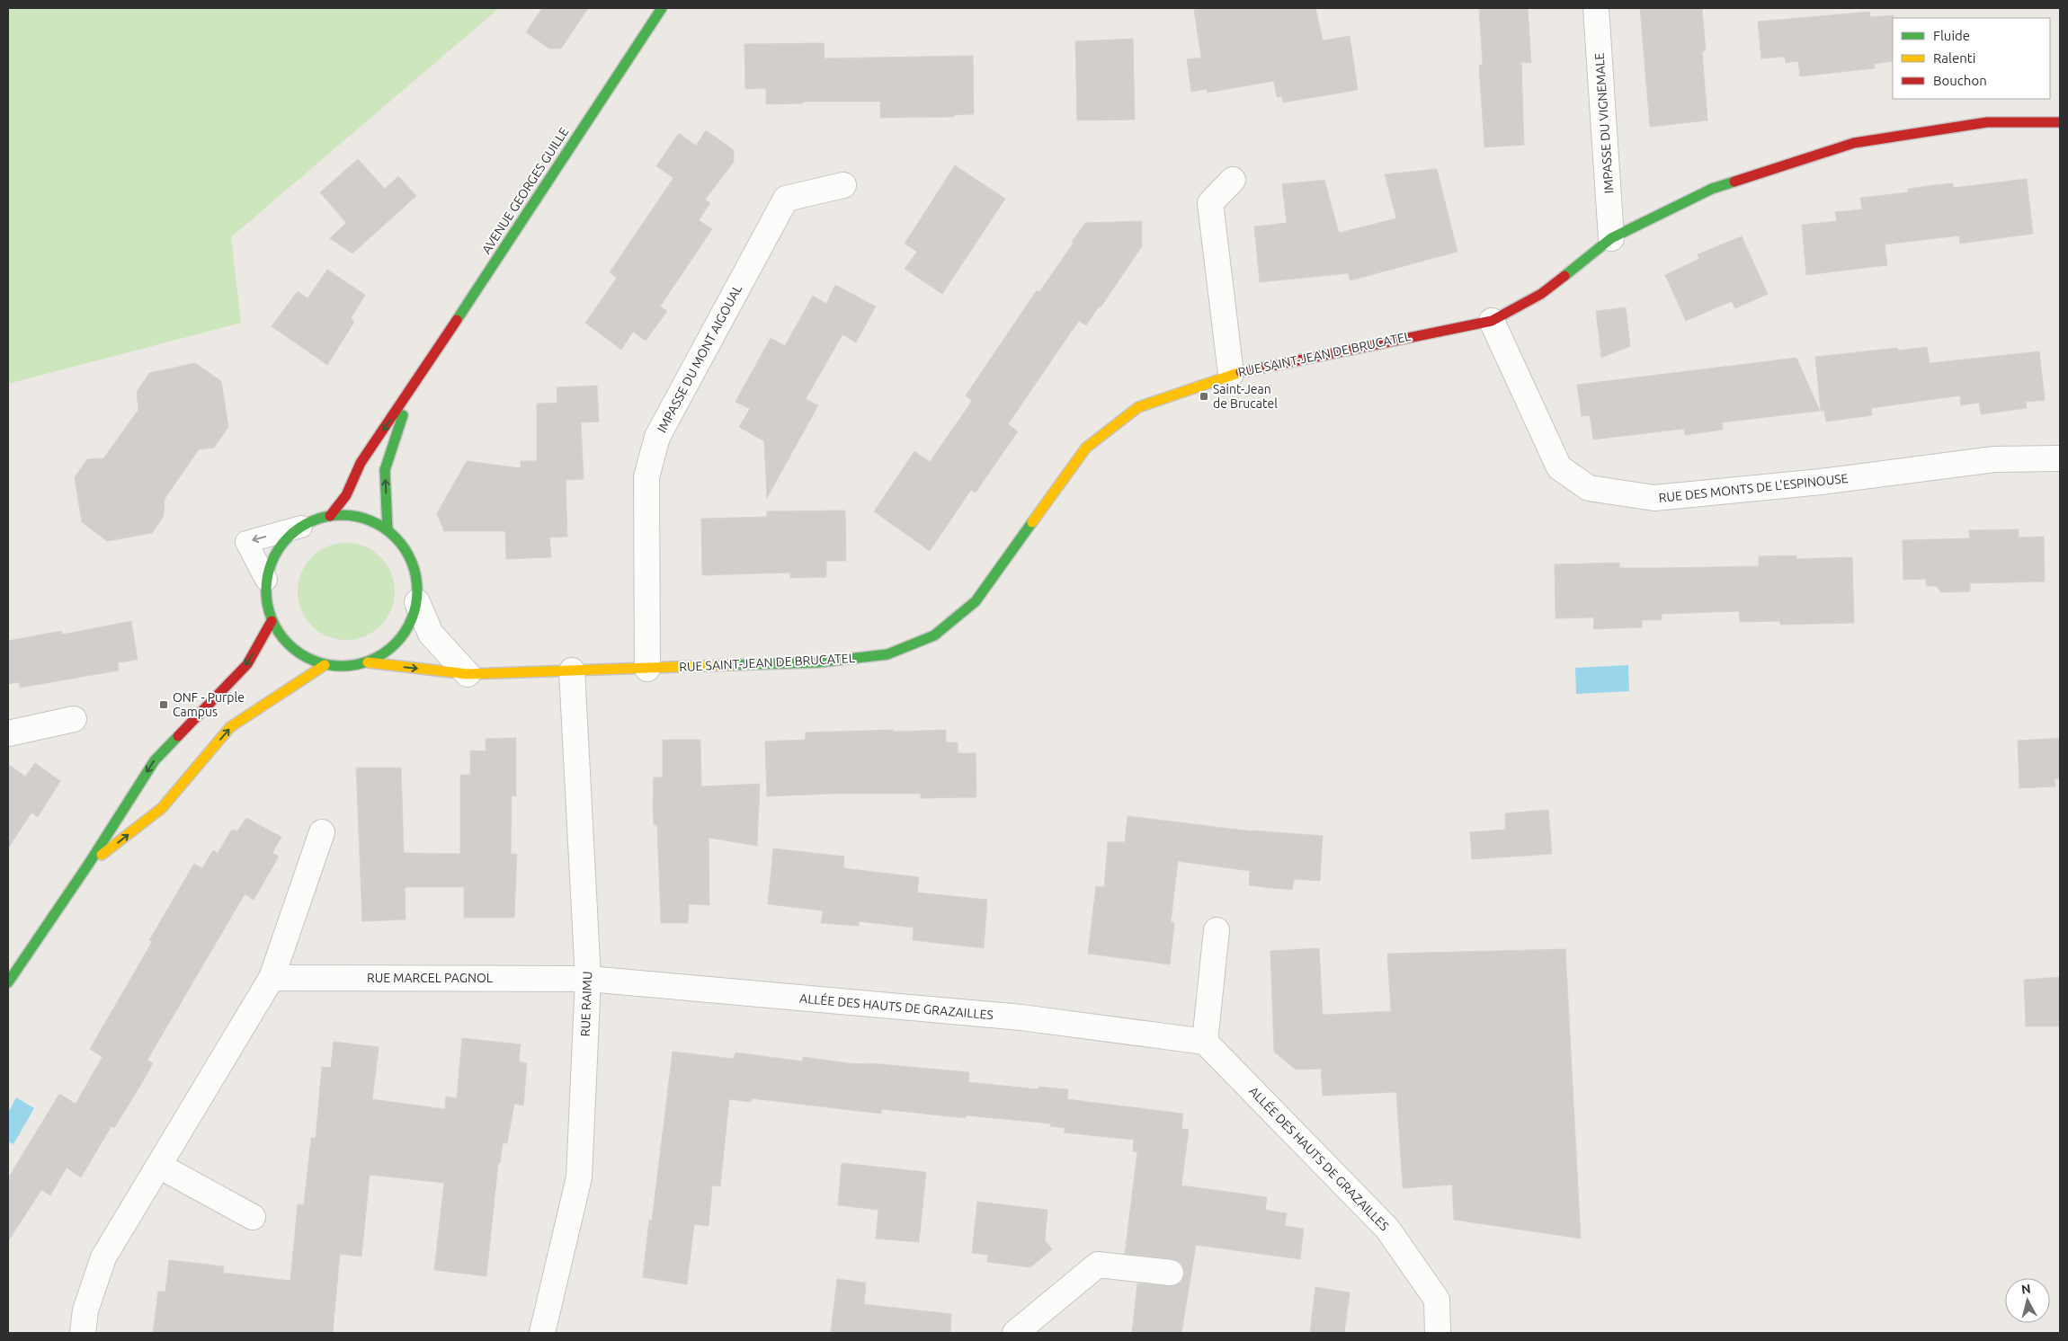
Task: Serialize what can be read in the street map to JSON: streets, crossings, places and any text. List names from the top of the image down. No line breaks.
{"streets":{"street":["IMPASSE DU VIGNEMALE","AVENUE GEORGES GUILLE","RUE SAINT-JEAN DE BRUCATEL","IMPASSE DU MONT AIGOUAL","RUE DES MONTS DE L'ESPINOUSE","RUE MARCEL PAGNOL","RUE RAIMU","ALLÉE DES HAUTS DE GRAZAILLES"]},"crossings":[["IMPASSE DU VIGNEMALE","RUE SAINT-JEAN DE BRUCATEL"],["AVENUE GEORGES GUILLE","RUE SAINT-JEAN DE BRUCATEL"],["RUE SAINT-JEAN DE BRUCATEL","IMPASSE DU MONT AIGOUAL"],["RUE SAINT-JEAN DE BRUCATEL","RUE DES MONTS DE L'ESPINOUSE"],["RUE SAINT-JEAN DE BRUCATEL","RUE RAIMU"],["RUE MARCEL PAGNOL","RUE RAIMU"],["RUE MARCEL PAGNOL","ALLÉE DES HAUTS DE GRAZAILLES"],["RUE RAIMU","ALLÉE DES HAUTS DE GRAZAILLES"]],"places":{"transit":["Saint-Jean de Brucatel","ONF - Purple Campus"]},"legend":["Fluide","Ralenti","Bouchon"],"north":"top"}
